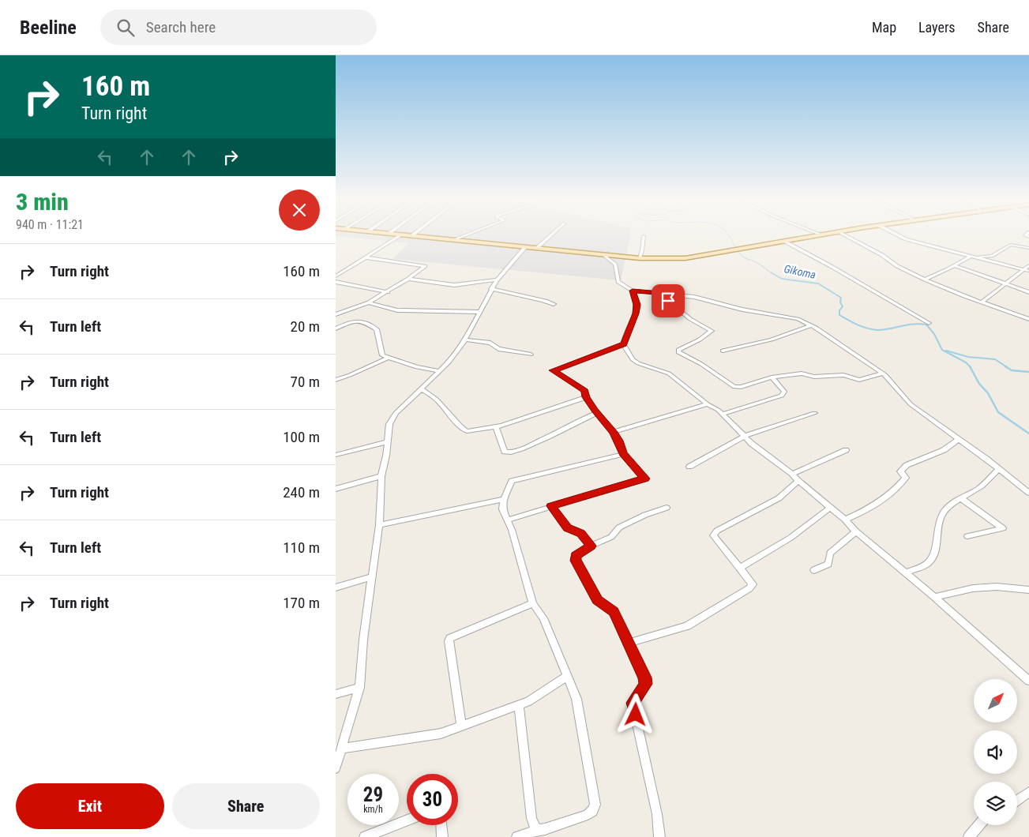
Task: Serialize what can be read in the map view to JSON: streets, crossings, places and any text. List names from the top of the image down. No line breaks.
{"water":["Gikoma"],"north":"top right","page":{"header":"Beeline","search":"Search here","nav":["Map","Layers","Share"],"turn":["160 m","Turn right"],"heading":["3 min","940 m · 11:21"],"list":[{"name":"Turn right","value":"160 m"},{"name":"Turn left","value":"20 m"},{"name":"Turn right","value":"70 m"},{"name":"Turn left","value":"100 m"},{"name":"Turn right","value":"240 m"},{"name":"Turn left","value":"110 m"},{"name":"Turn right","value":"170 m"}],"speed":"29 km/h","limit":"30","buttons":["Exit","Share"]}}
